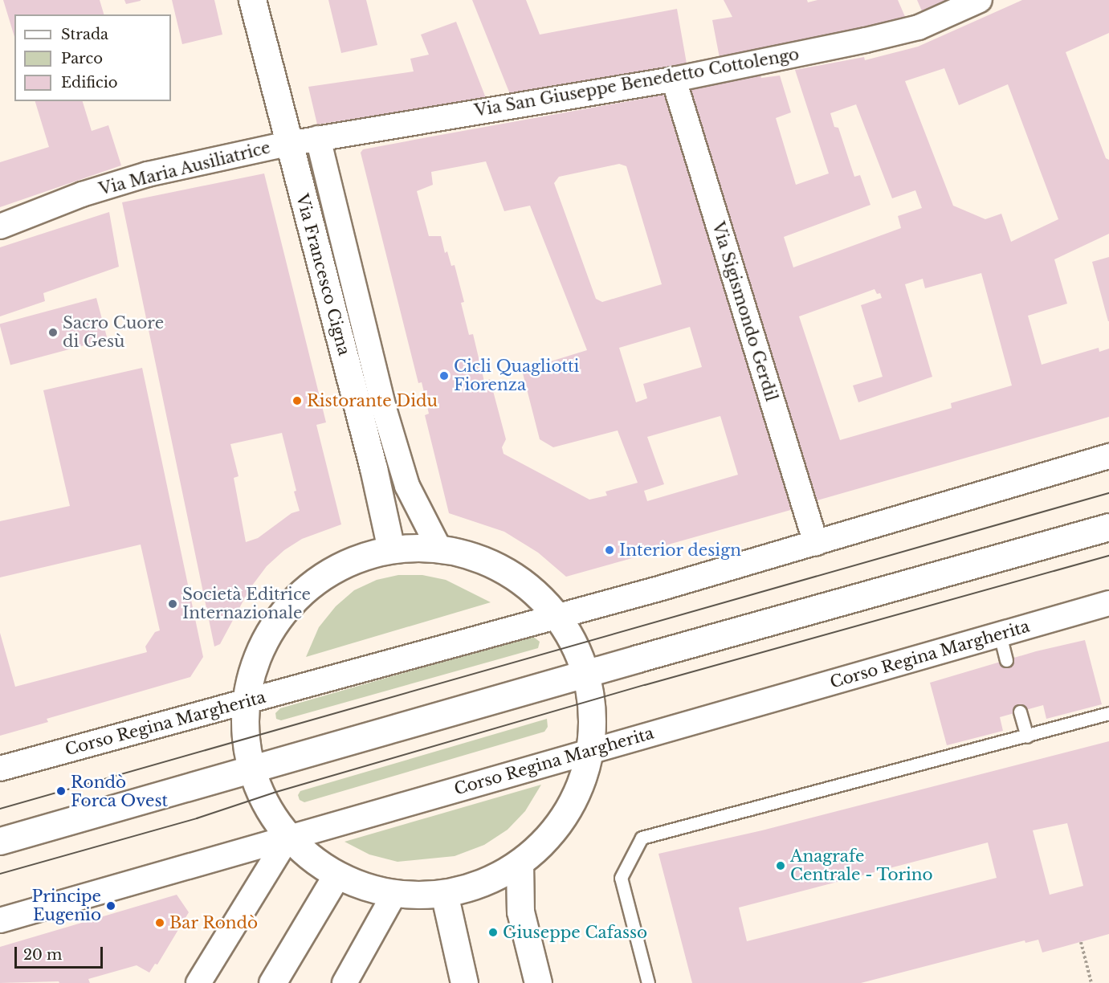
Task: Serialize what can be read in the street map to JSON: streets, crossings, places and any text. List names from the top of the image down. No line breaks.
{"streets":{"main road":["Via Francesco Cigna"],"street":["Via San Giuseppe Benedetto Cottolengo","Via Maria Ausiliatrice","Via Sigismondo Gerdil","Corso Regina Margherita"]},"crossings":[["Via San Giuseppe Benedetto Cottolengo","Via Maria Ausiliatrice"],["Via San Giuseppe Benedetto Cottolengo","Via Francesco Cigna"],["Via San Giuseppe Benedetto Cottolengo","Via Sigismondo Gerdil"],["Via Maria Ausiliatrice","Via Francesco Cigna"],["Via Sigismondo Gerdil","Corso Regina Margherita"]],"places":["Sacro Cuore di Gesù","Cicli Quagliotti Fiorenza","Ristorante Didu","Interior design","Società Editrice Internazionale","Rondò Forca Ovest","Anagrafe Centrale - Torino","Principe Eugenio","Bar Rondò","Giuseppe Cafasso"],"legend":["Strada","Parco","Edificio"],"scale_bar":"20 m"}
